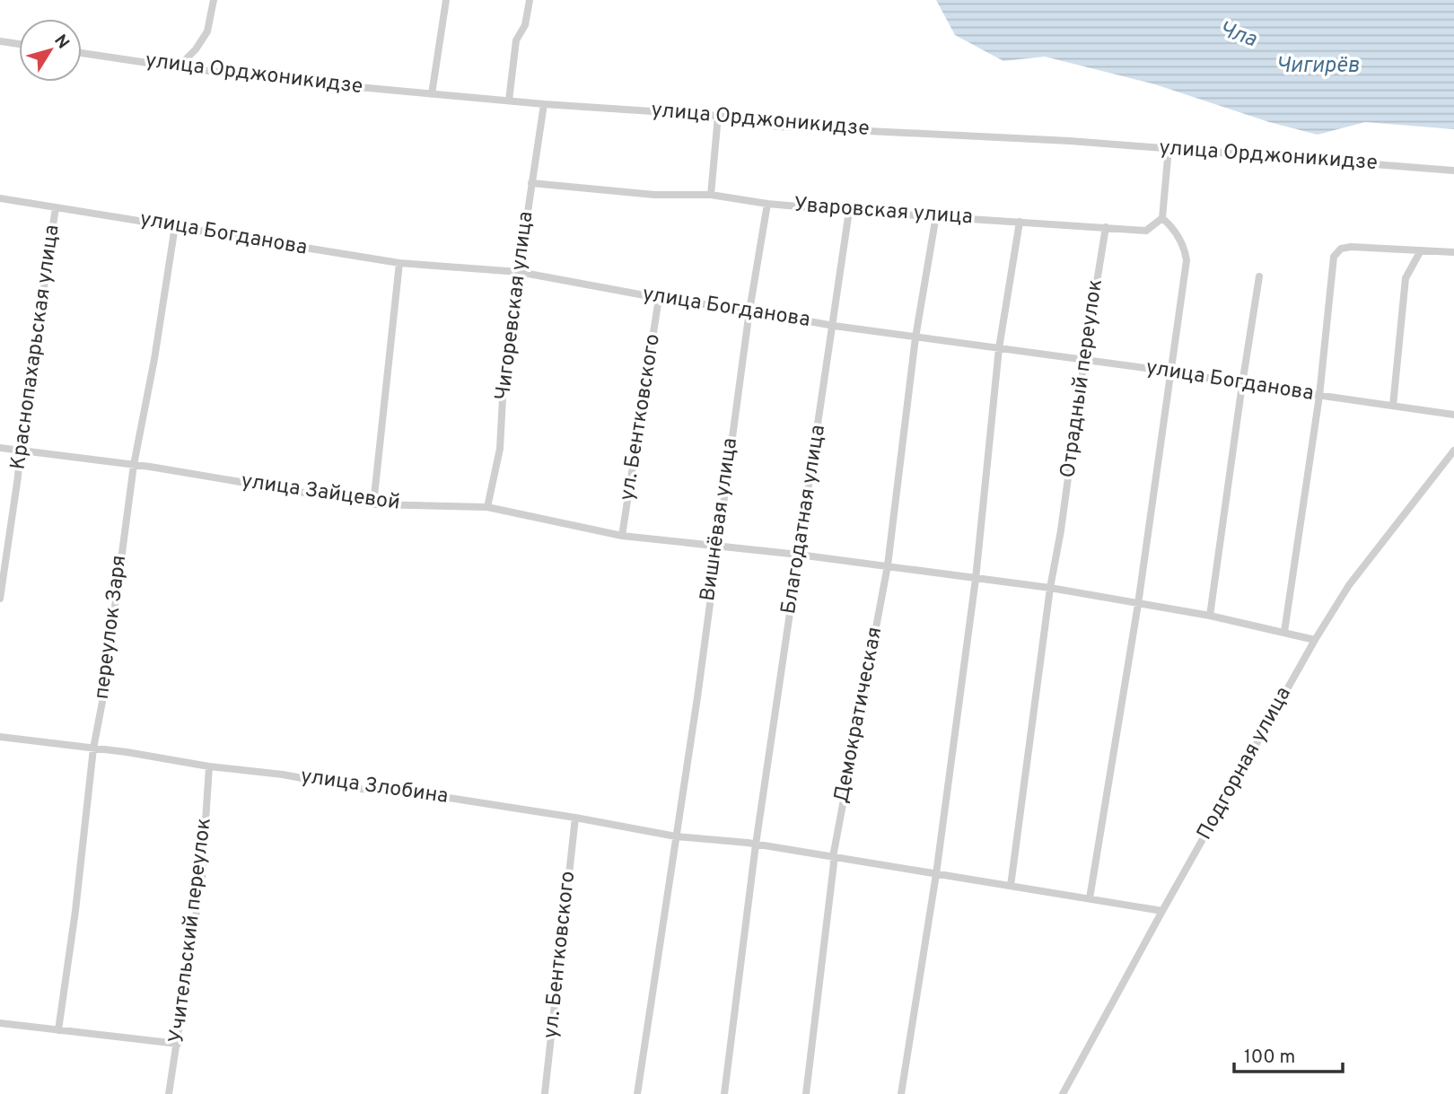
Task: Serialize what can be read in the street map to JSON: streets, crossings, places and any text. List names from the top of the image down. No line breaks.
{"streets":{"street":["улица Орджоникидзе","Уваровская улица","улица Богданова","Чигоревская улица","Краснопахарьская улица","Отрадный переулок","ул. Бентковского","улица Зайцевой","Вишнёвая улица","Благодатная улица","переулок Заря","Демократическая","Подгорная улица","улица Злобина","Учительский переулок"]},"crossings":[["улица Орджоникидзе","Чигоревская улица"],["Уваровская улица","Чигоревская улица"],["Уваровская улица","Отрадный переулок"],["Уваровская улица","Вишнёвая улица"],["Уваровская улица","Благодатная улица"],["Уваровская улица","Демократическая"],["улица Богданова","Чигоревская улица"],["улица Богданова","Краснопахарьская улица"],["улица Богданова","Отрадный переулок"],["улица Богданова","ул. Бентковского"],["улица Богданова","Вишнёвая улица"],["улица Богданова","Благодатная улица"],["улица Богданова","переулок Заря"],["улица Богданова","Демократическая"],["Чигоревская улица","улица Зайцевой"],["Краснопахарьская улица","улица Зайцевой"],["Отрадный переулок","улица Зайцевой"],["Отрадный переулок","улица Злобина"],["ул. Бентковского","улица Зайцевой"],["ул. Бентковского","улица Злобина"],["улица Зайцевой","Вишнёвая улица"],["улица Зайцевой","Благодатная улица"],["улица Зайцевой","переулок Заря"],["улица Зайцевой","Демократическая"],["улица Зайцевой","Подгорная улица"],["Вишнёвая улица","улица Злобина"],["Благодатная улица","улица Злобина"],["переулок Заря","улица Злобина"],["Демократическая","улица Злобина"],["Подгорная улица","улица Злобина"],["улица Злобина","Учительский переулок"]],"water":["Чла","Чигирёв"],"scale_bar":"100 m","north":"top right"}
